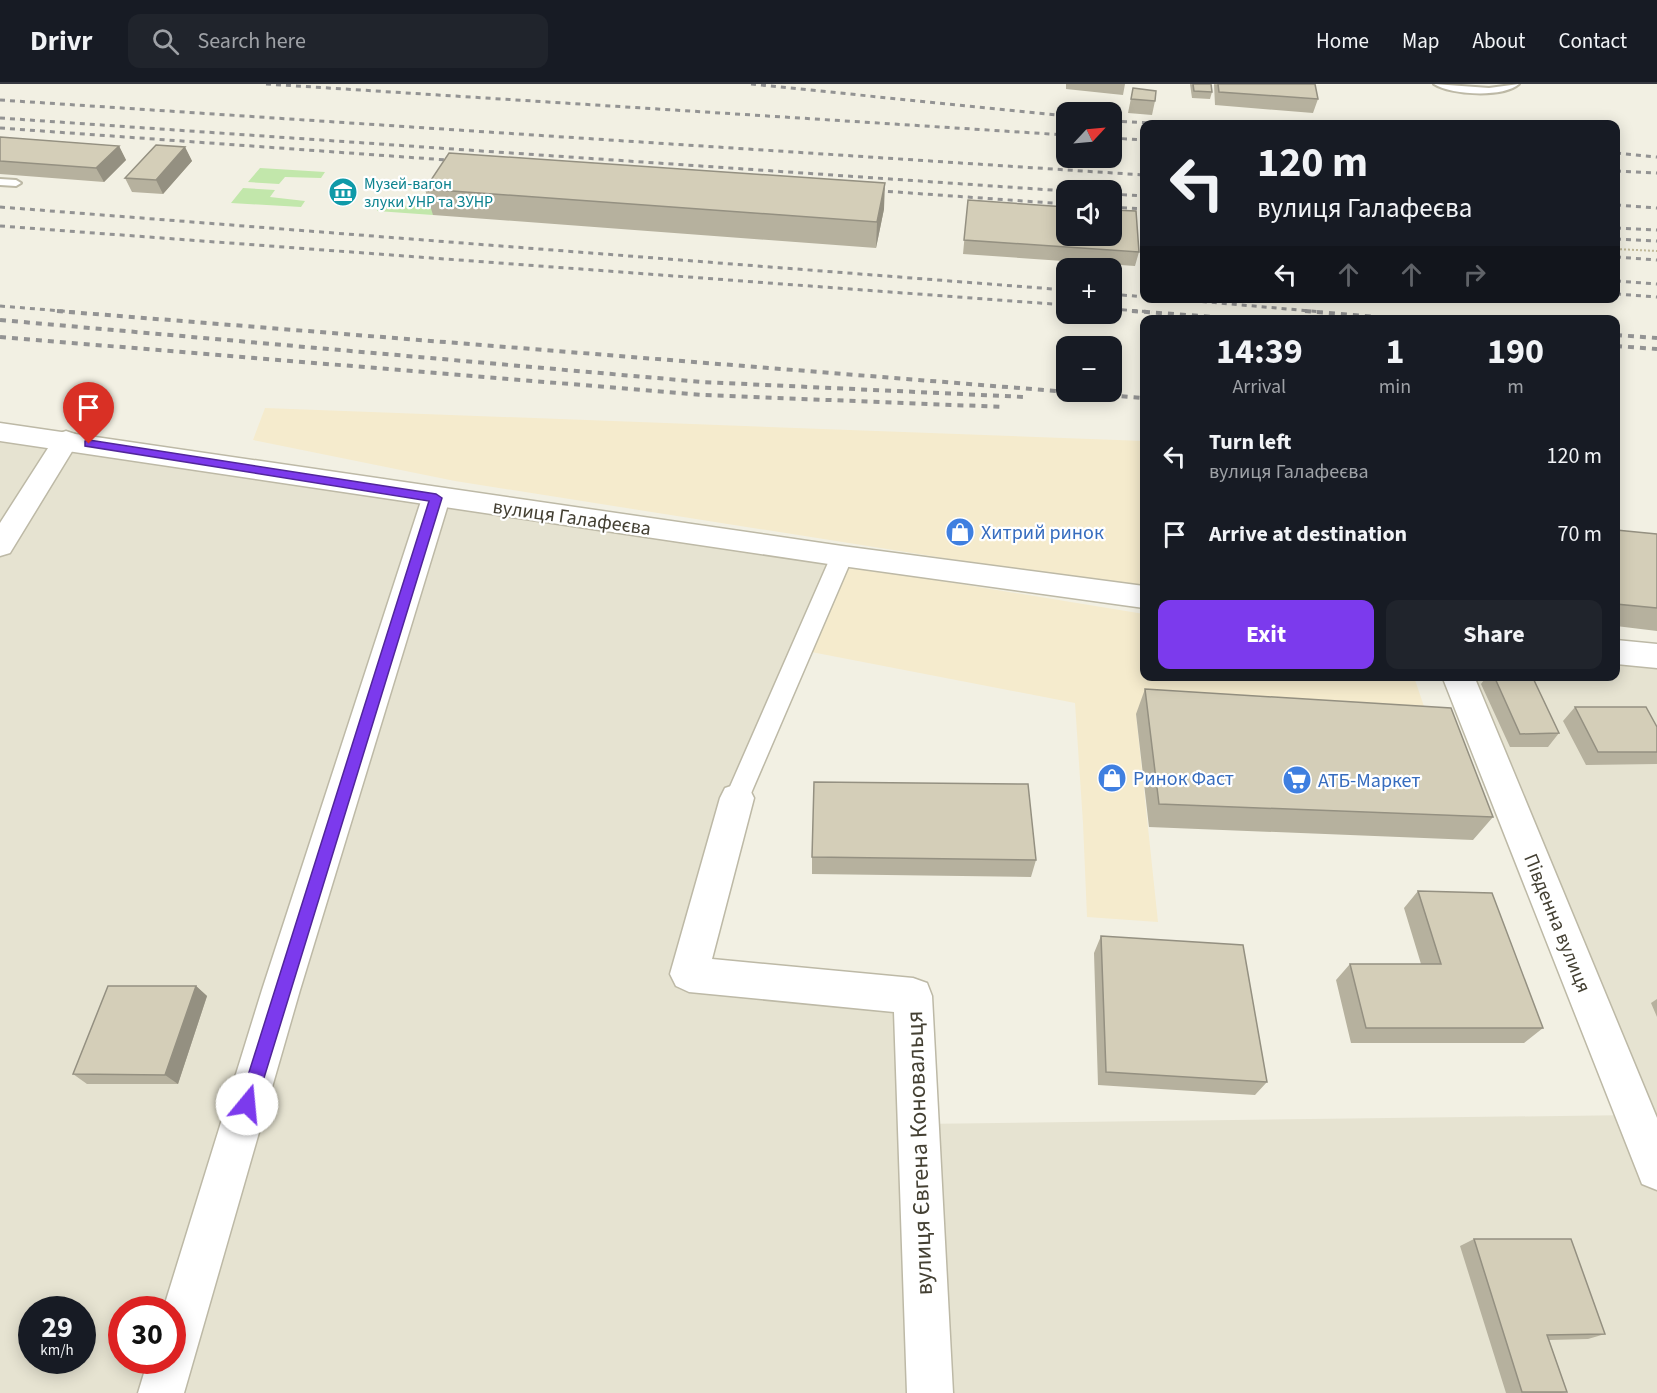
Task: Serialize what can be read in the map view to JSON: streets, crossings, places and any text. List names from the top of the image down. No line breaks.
{"streets":{"street":["вулиця Галафеєва","Південна вулиця","вулиця Євгена Коновальця"]},"places":{"museum":["Музей-вагон злуки УНР та ЗУНР"],"shop":["Хитрий ринок","Ринок Фаст"],"supermarket":["АТБ-Маркет"]},"north":"top right","page":{"header":"Drivr","search":"Search here","nav":["Home","Map","About","Contact"],"map_buttons":["+","−"],"turn":["120 m","вулиця Галафеєва"],"eta":["14:39","Arrival","1","min","190","m"],"list":[{"name":"Turn left","note":"вулиця Галафеєва","value":"120 m"},{"name":"Arrive at destination","value":"70 m"}],"buttons":["Exit","Share"],"speed":"29 km/h","limit":"30"}}
